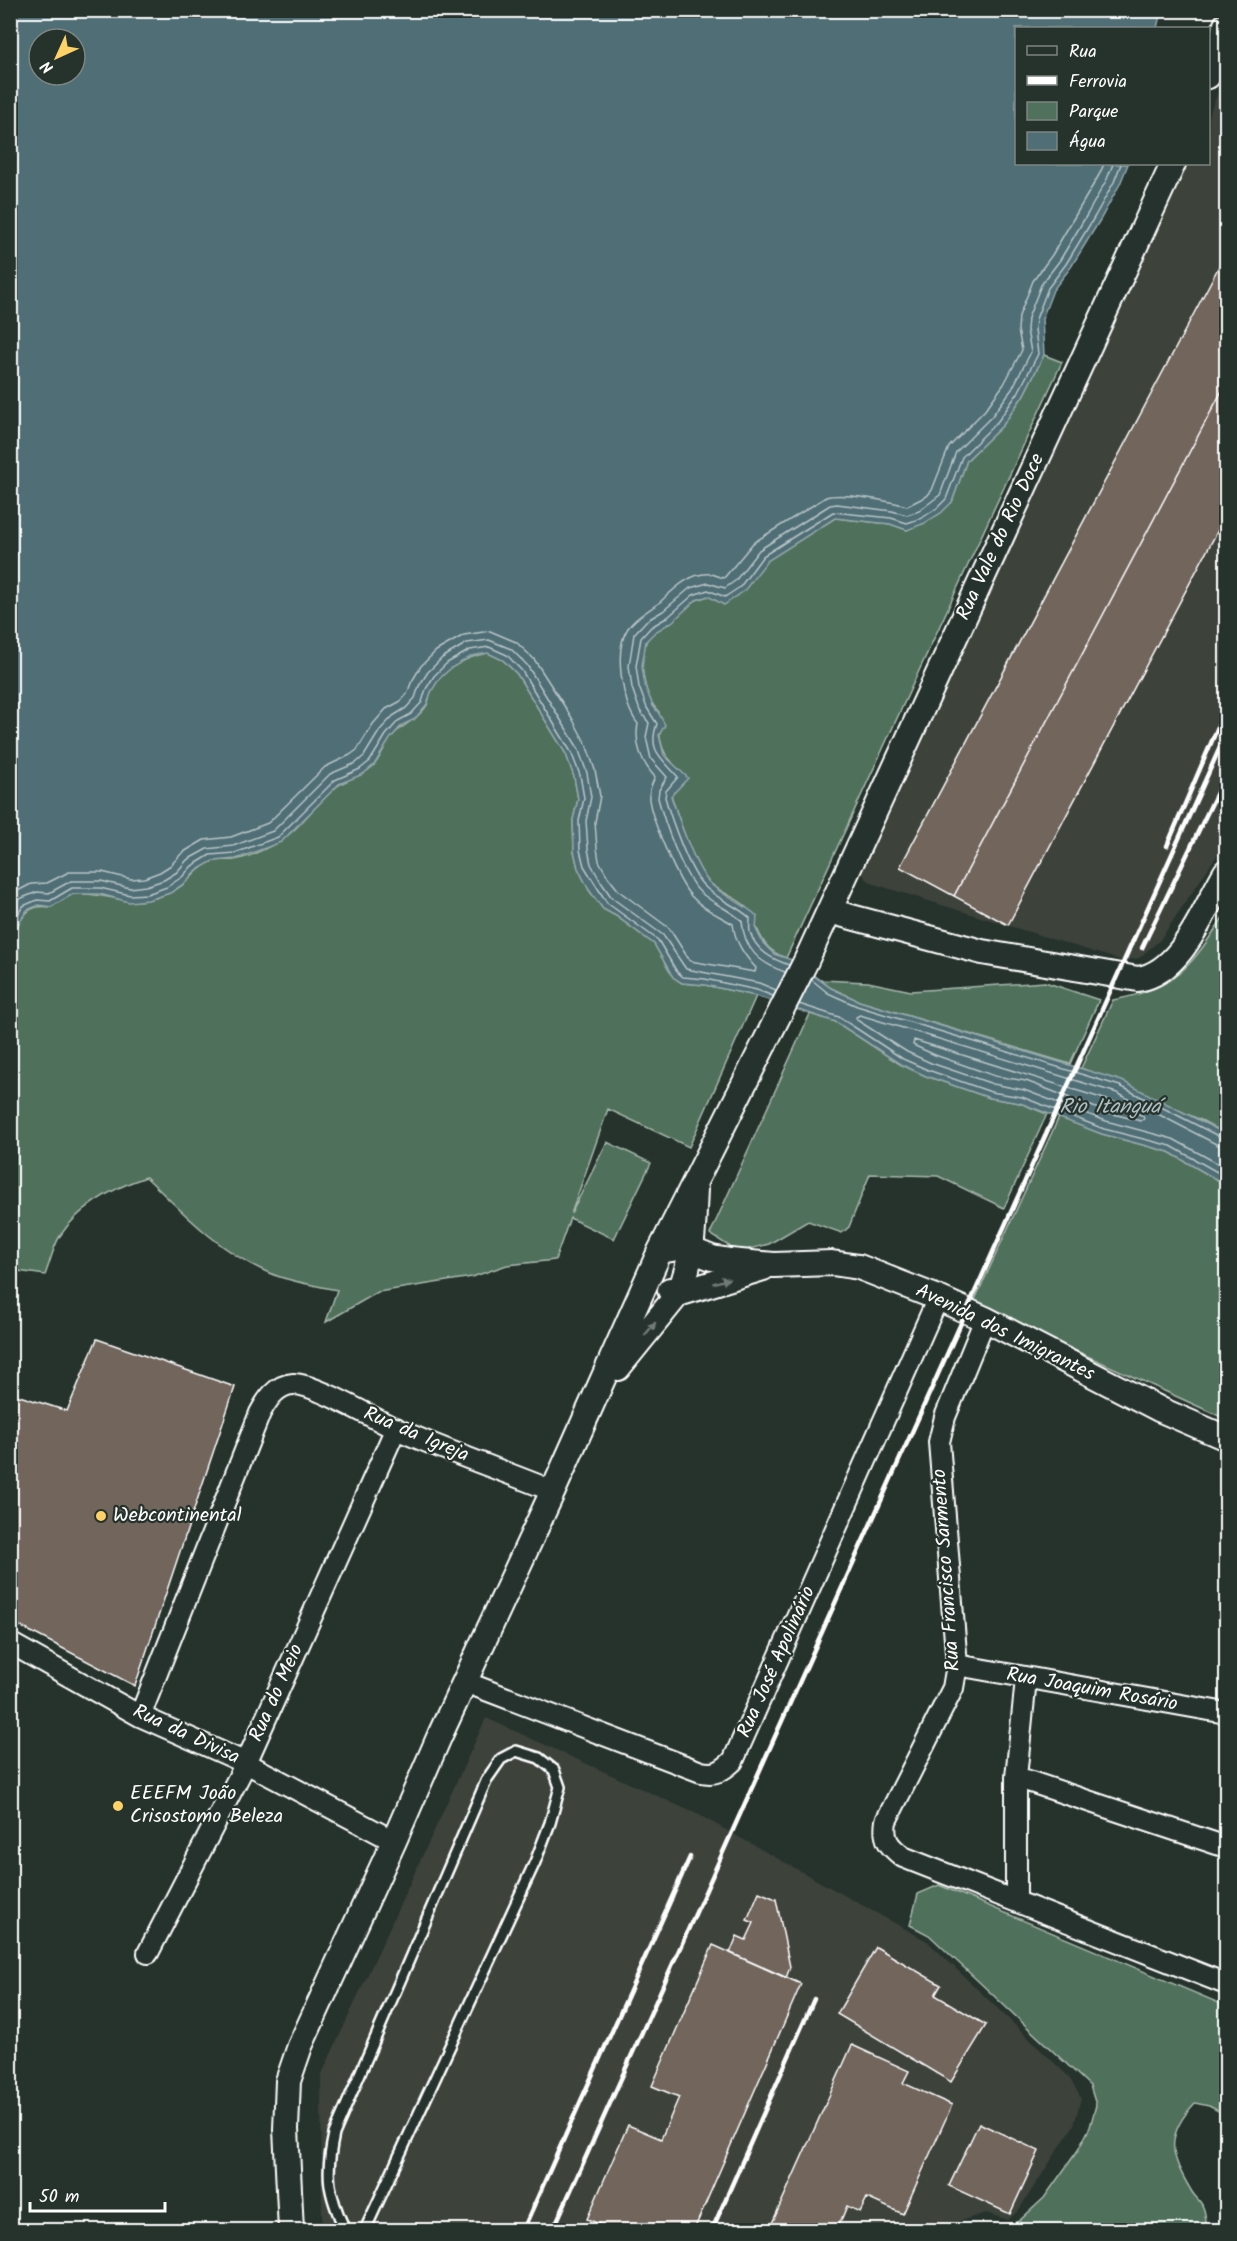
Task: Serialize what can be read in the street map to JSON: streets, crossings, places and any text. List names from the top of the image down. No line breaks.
{"streets":{"street":["Rua Vale do Rio Doce","Avenida dos Imigrantes","Rua da Igreja","Rua Francisco Sarmento","Rua José Apolinário","Rua Joaquim Rosário","Rua do Meio","Rua da Divisa"]},"crossings":[["Rua Vale do Rio Doce","Avenida dos Imigrantes"],["Avenida dos Imigrantes","Rua Francisco Sarmento"],["Avenida dos Imigrantes","Rua José Apolinário"],["Rua da Igreja","Rua do Meio"],["Rua da Igreja","Rua da Divisa"],["Rua Francisco Sarmento","Rua Joaquim Rosário"],["Rua do Meio","Rua da Divisa"]],"water":["Rio Itanguá"],"places":["Webcontinental","EEEFM João Crisostomo Beleza"],"legend":["Rua","Ferrovia","Parque","Água"],"scale_bar":"50 m","north":"bottom left"}
